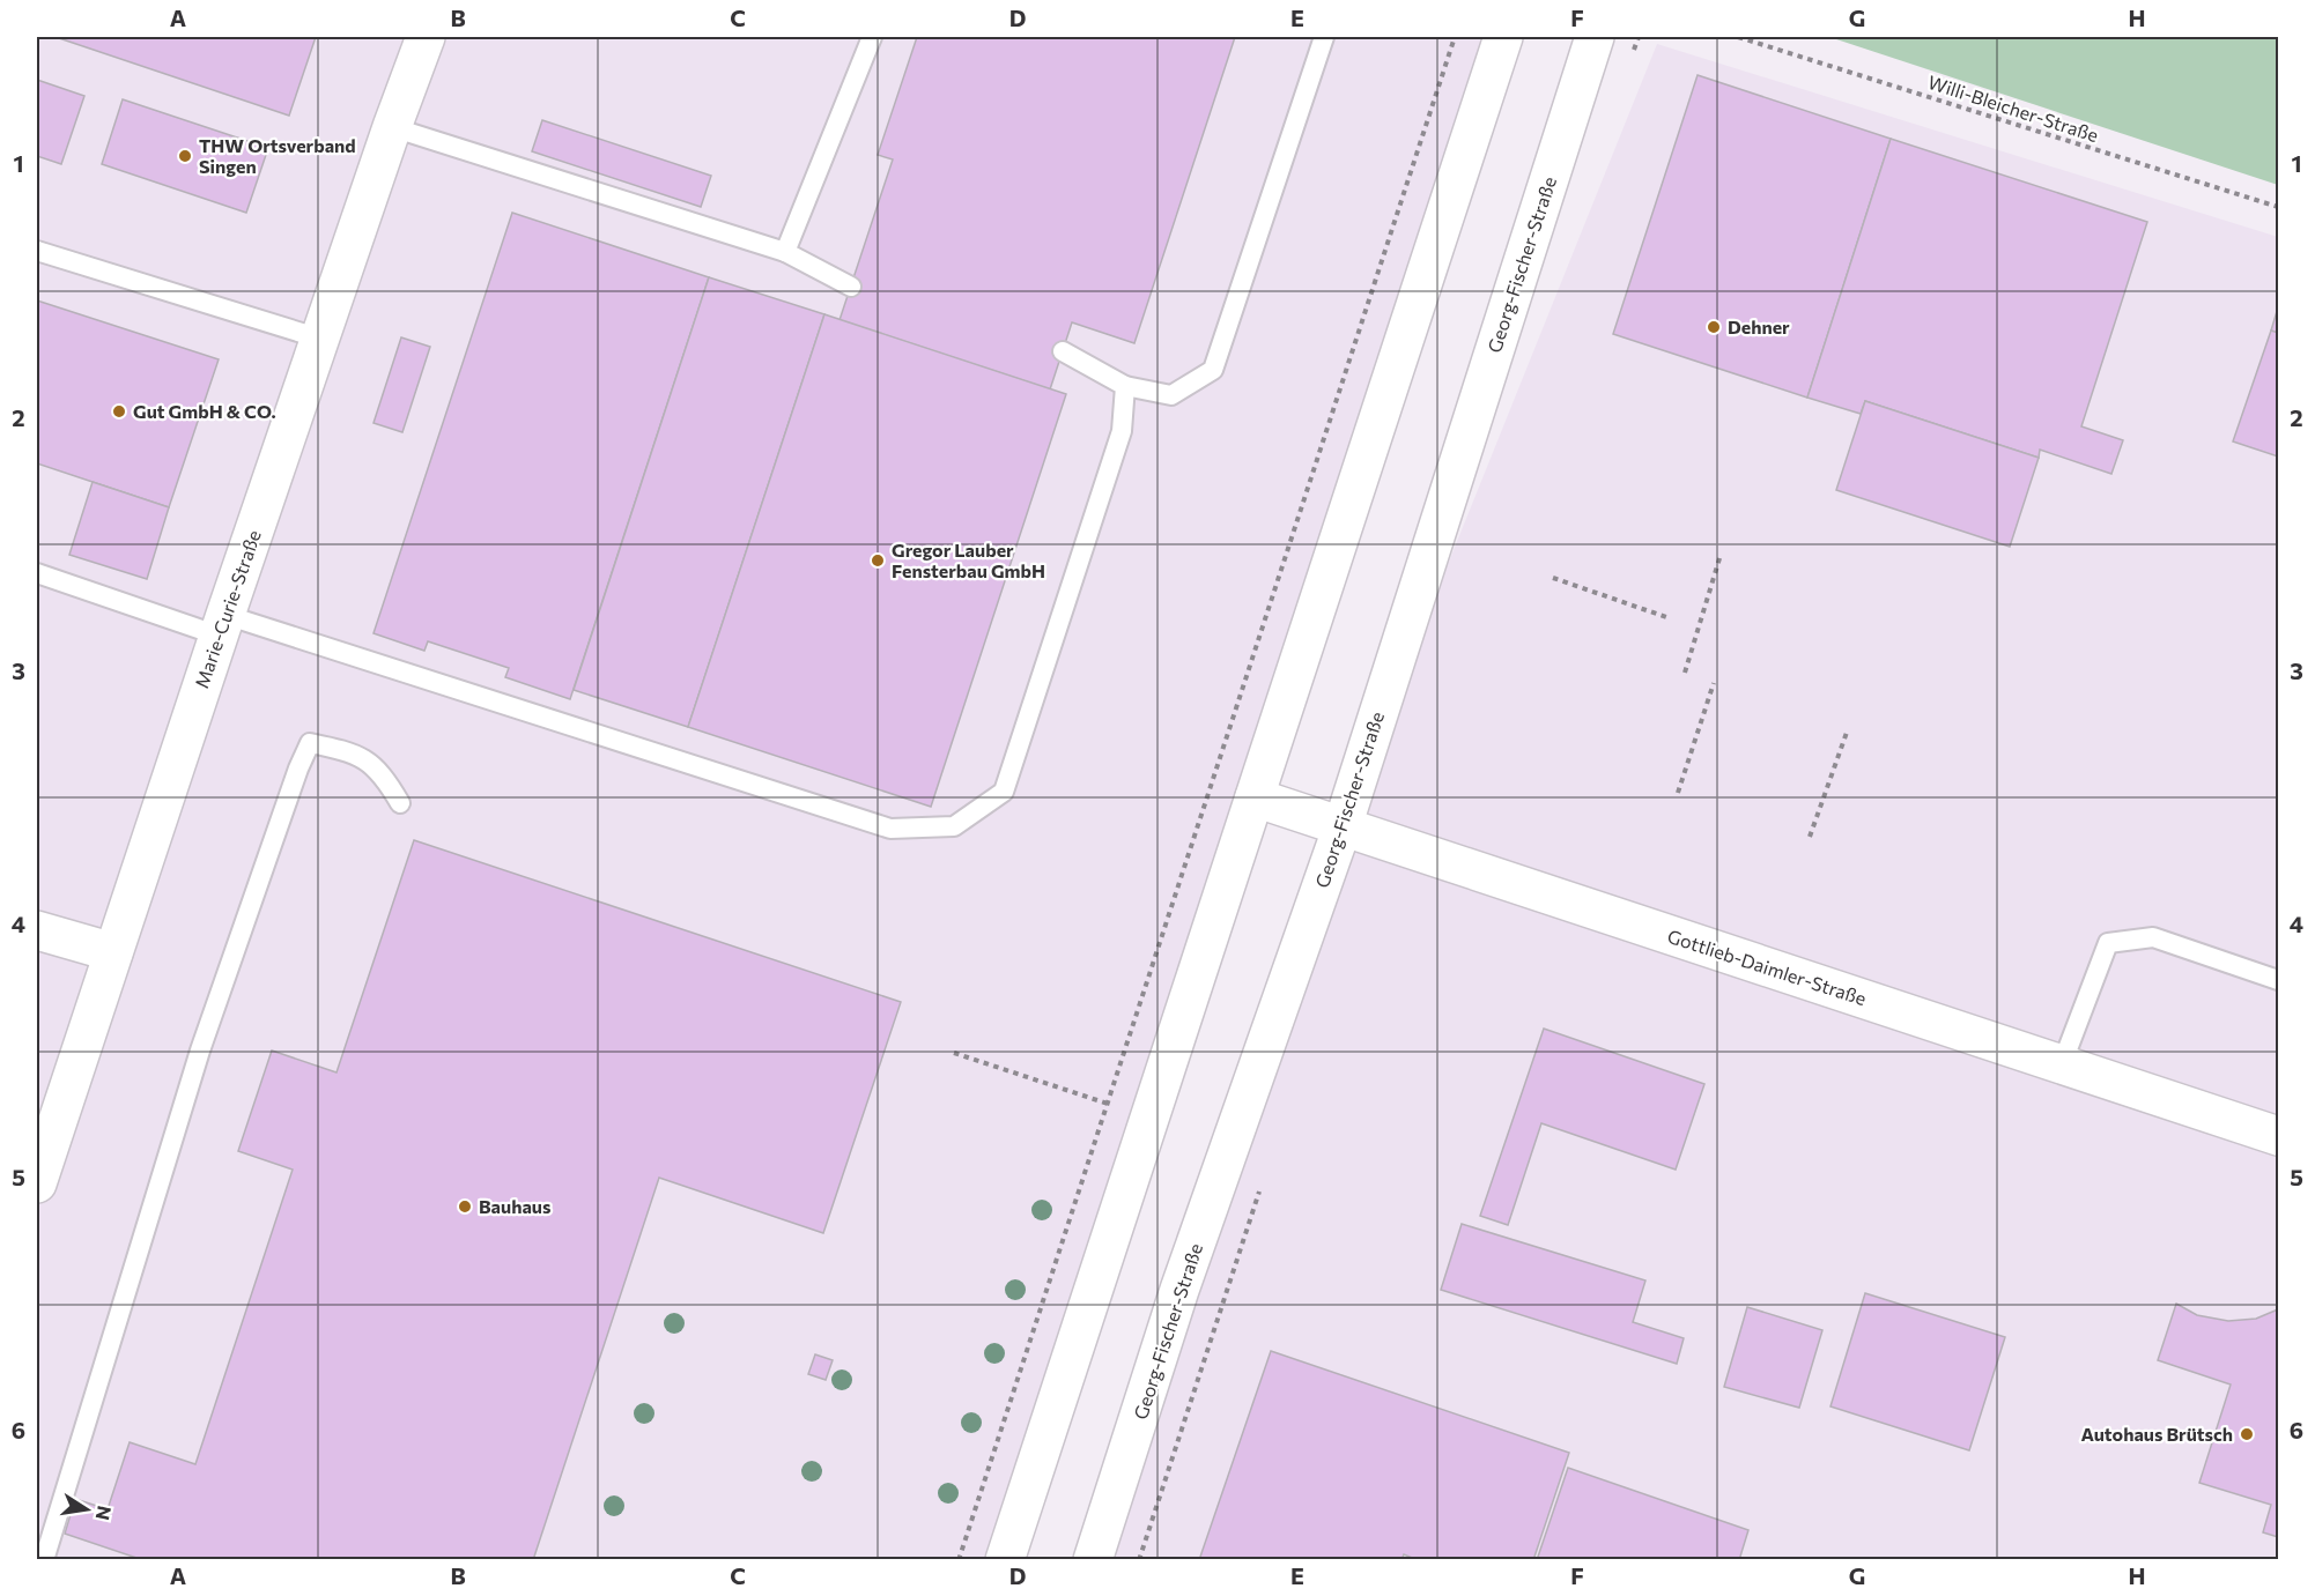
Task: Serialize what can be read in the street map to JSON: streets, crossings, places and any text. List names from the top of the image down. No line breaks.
{"streets":{"main road":["Georg-Fischer-Straße","Marie-Curie-Straße","Gottlieb-Daimler-Straße"],"path":["Willi-Bleicher-Straße"]},"crossings":[["Georg-Fischer-Straße","Gottlieb-Daimler-Straße"]],"places":["THW Ortsverband Singen","Dehner","Gut GmbH & CO.","Gregor Lauber Fensterbau GmbH","Bauhaus","Autohaus Brütsch"],"north":"right","grid":{"columns":["A","B","C","D","E","F","G","H"],"rows":["1","2","3","4","5","6"]}}
